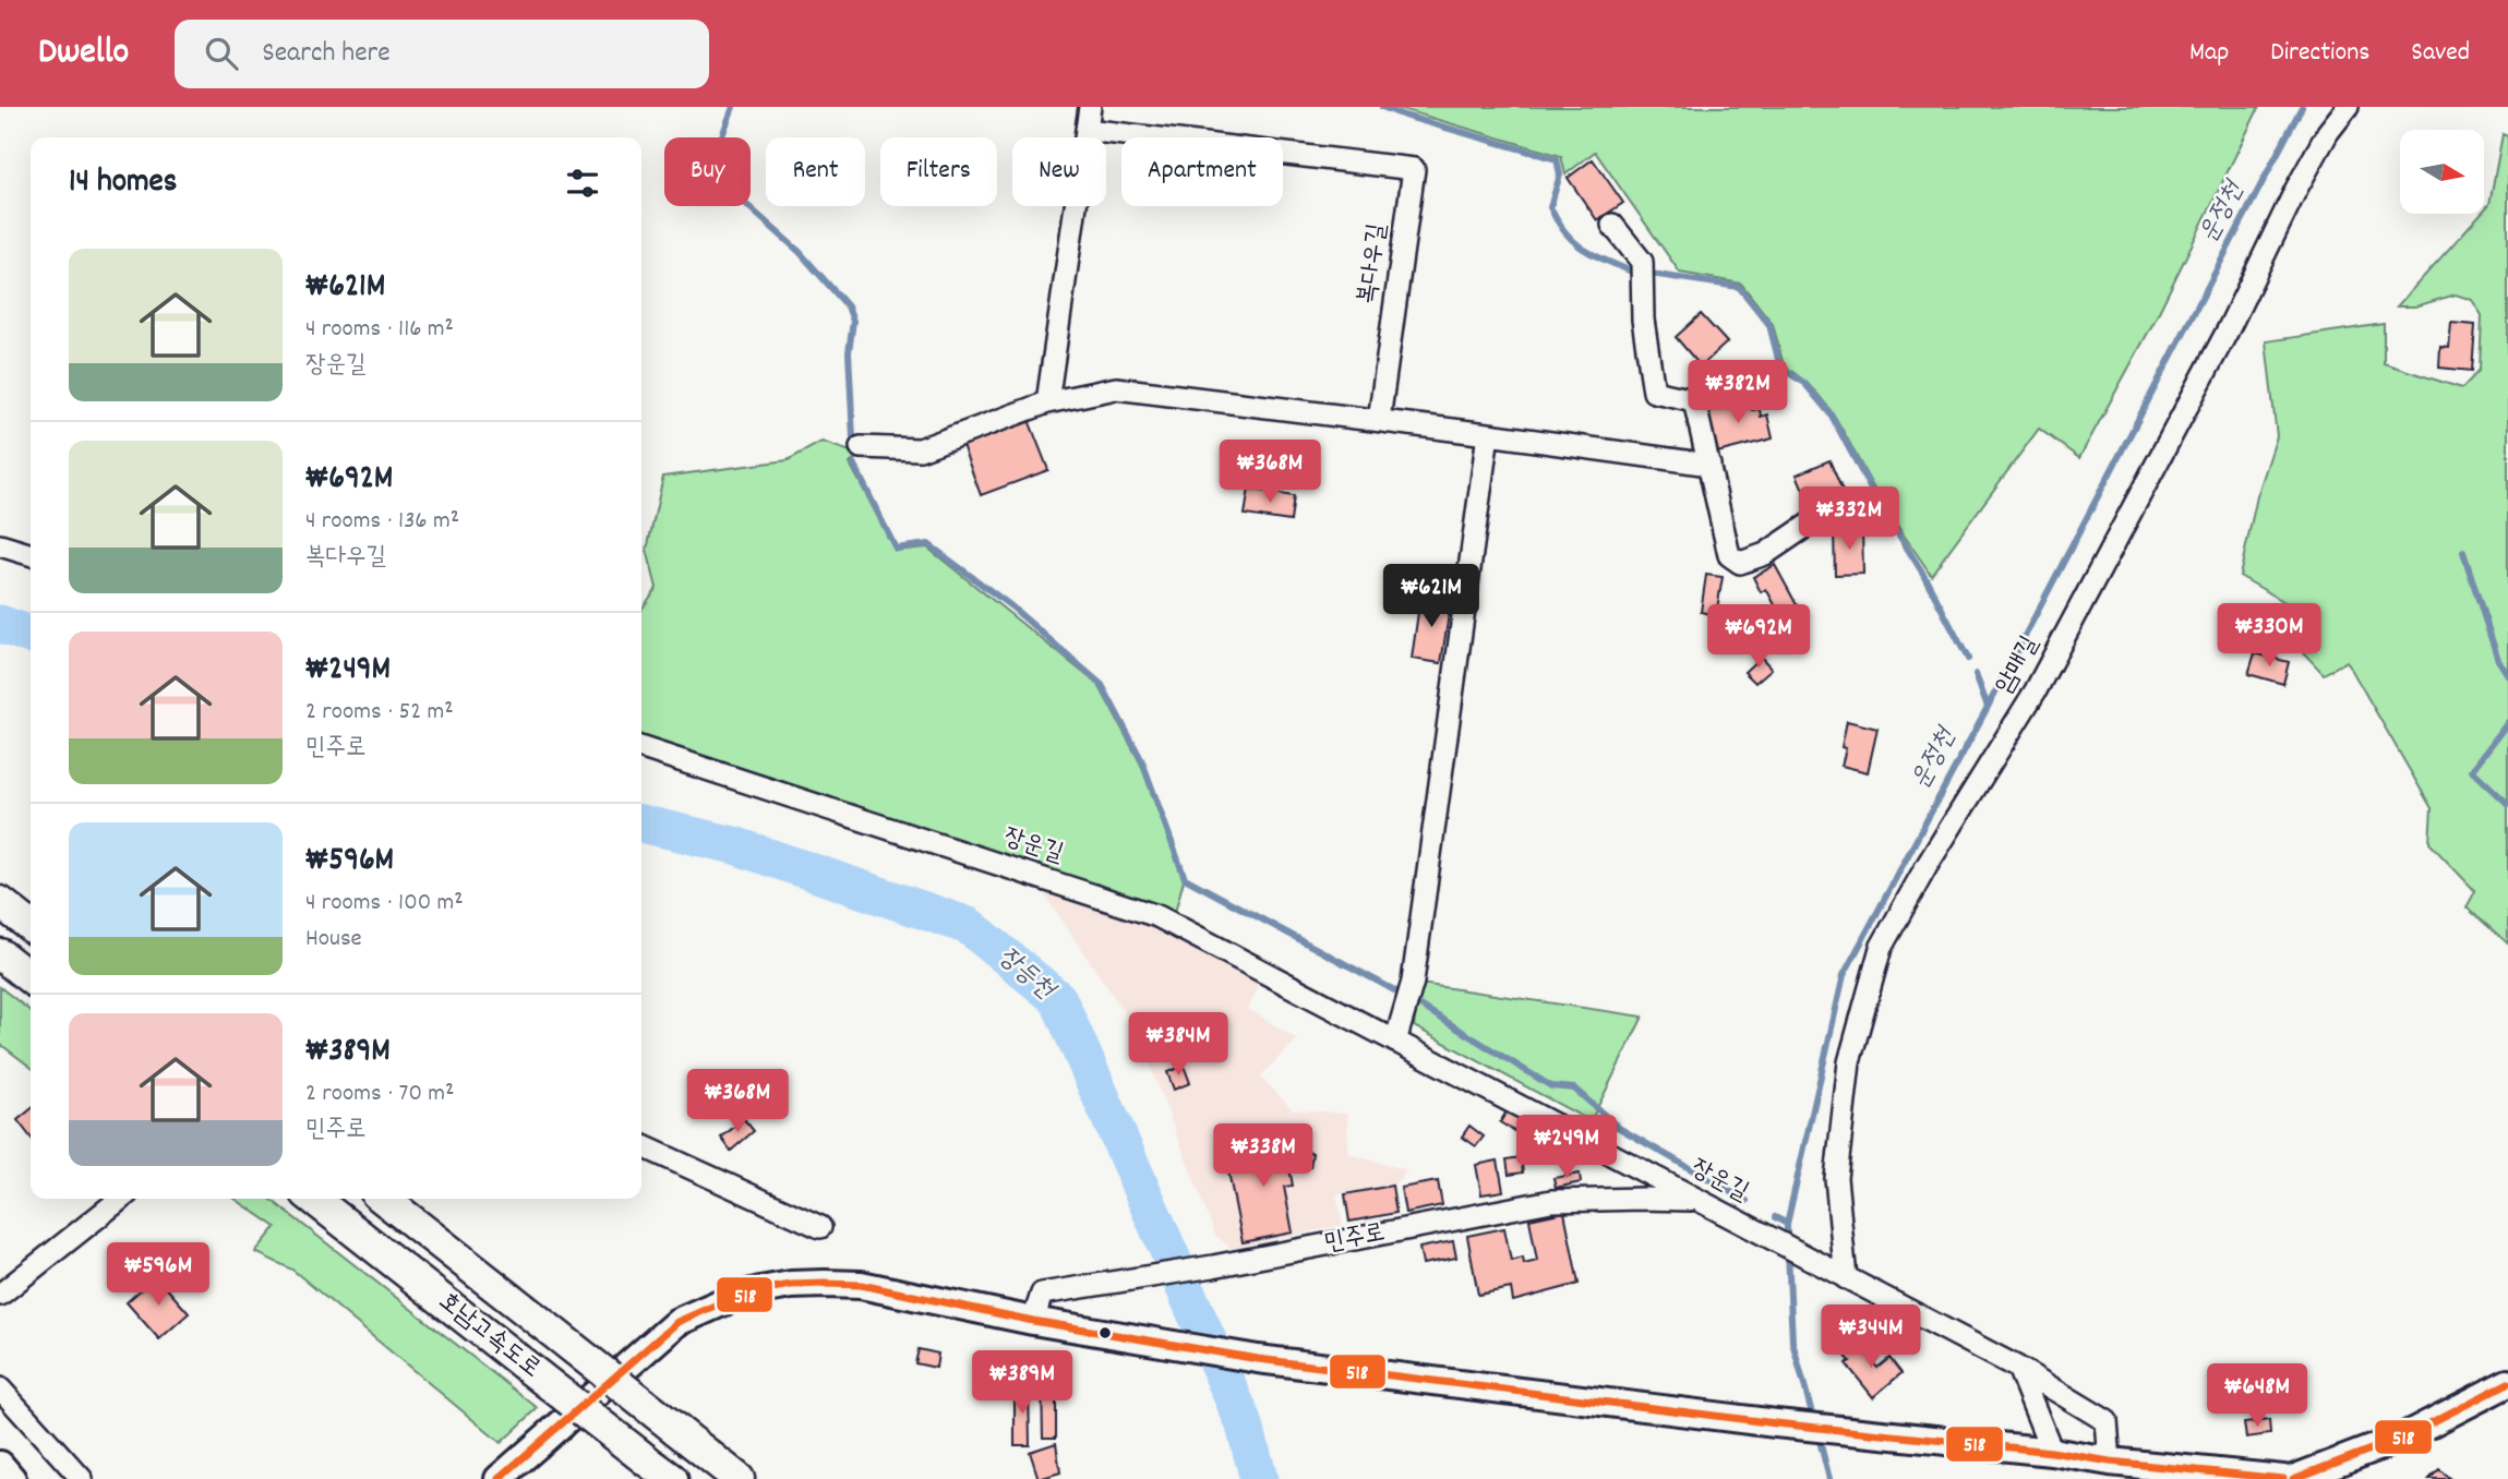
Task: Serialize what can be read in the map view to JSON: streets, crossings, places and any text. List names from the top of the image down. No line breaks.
{"streets":{"highway":["호남고속도로"],"street":["복다우길","암매길","장운길","민주로"]},"crossings":[["암매길","장운길"],["장운길","민주로"]],"water":["운정천","장등천"],"lines":["transit line 518"],"north":"right","page":{"header":"Dwello","search":"Search here","nav":["Map","Directions","Saved"],"chip":["Buy","Rent","Filters","New","Apartment"],"heading":"14 homes","list":[{"name":"₩621M","note":"4 rooms · 116 m² · 장운길"},{"name":"₩692M","note":"4 rooms · 136 m² · 복다우길"},{"name":"₩249M","note":"2 rooms · 52 m² · 민주로"},{"name":"₩596M","note":"4 rooms · 100 m² · House"},{"name":"₩389M","note":"2 rooms · 70 m² · 민주로"}],"price":["₩382M","₩368M","₩332M","₩621M","₩330M","₩692M","₩384M","₩368M","₩249M","₩338M","₩596M","₩344M","₩389M","₩648M"]}}
